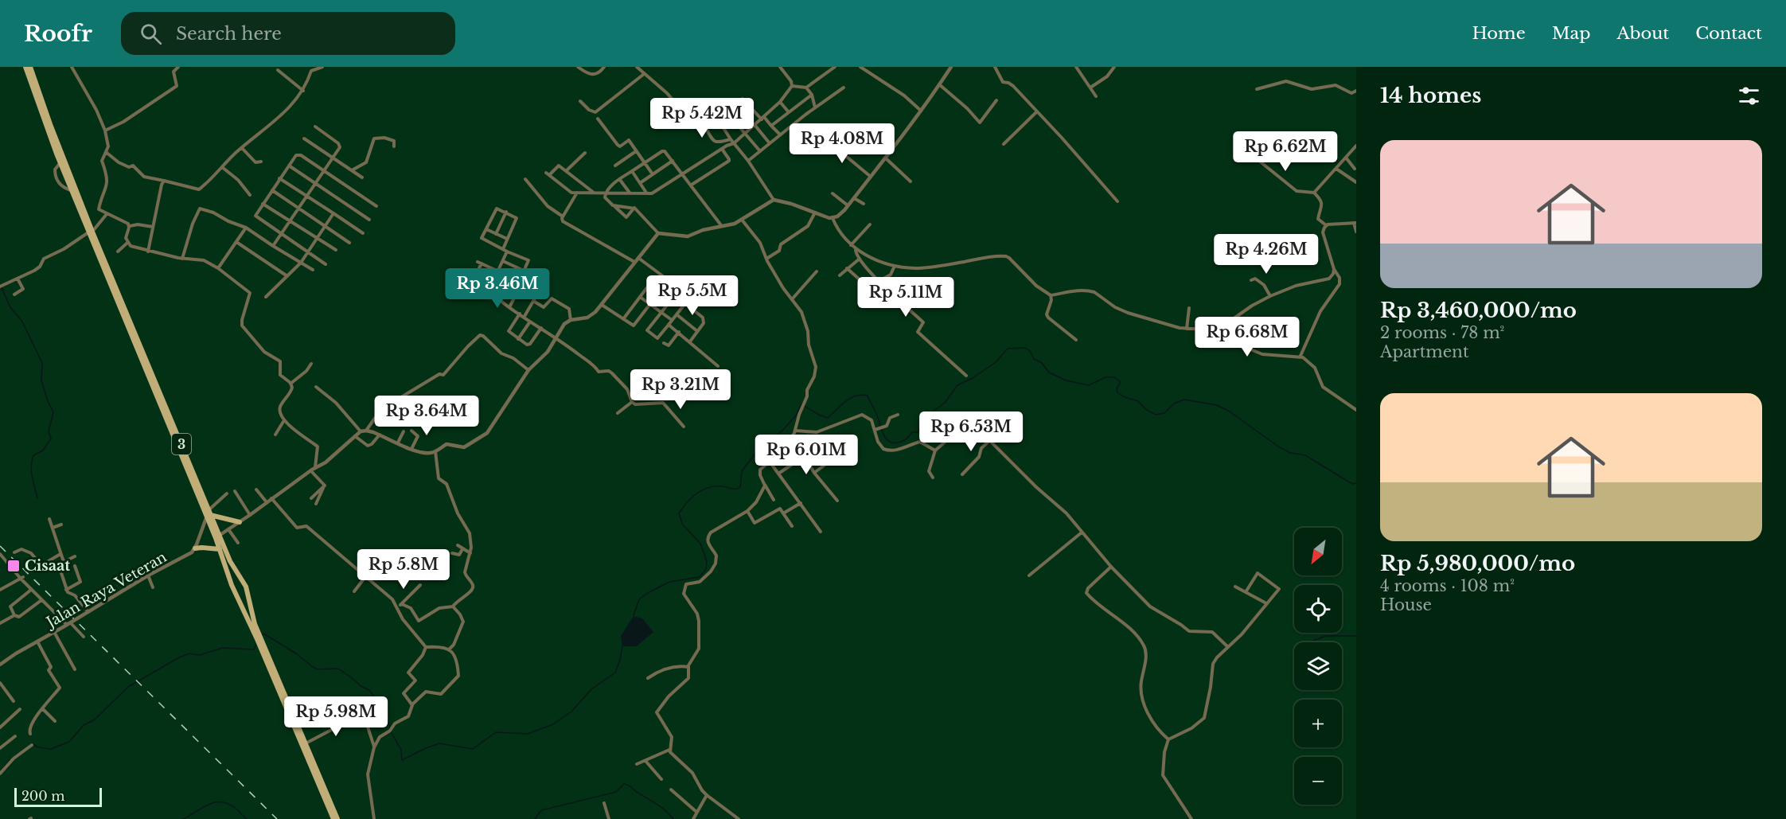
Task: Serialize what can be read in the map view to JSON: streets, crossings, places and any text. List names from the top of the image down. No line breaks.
{"streets":{"main road":["3"],"street":["Jalan Raya Veteran"]},"places":{"transit":["Cisaat"]},"scale_bar":"200 m","north":"bottom left","page":{"header":"Roofr","search":"Search here","nav":["Home","Map","About","Contact"],"heading":"14 homes","price":["Rp 5.42M","Rp 4.08M","Rp 6.62M","Rp 4.26M","Rp 3.46M","Rp 5.5M","Rp 5.11M","Rp 6.68M","Rp 3.21M","Rp 3.64M","Rp 6.53M","Rp 6.01M","Rp 5.8M","Rp 5.98M"],"list":[{"name":"Rp 3,460,000/mo","note":"2 rooms · 78 m² · Apartment"},{"name":"Rp 5,980,000/mo","note":"4 rooms · 108 m² · House"}],"map_buttons":["+","−"],"scale":"200 m"}}
